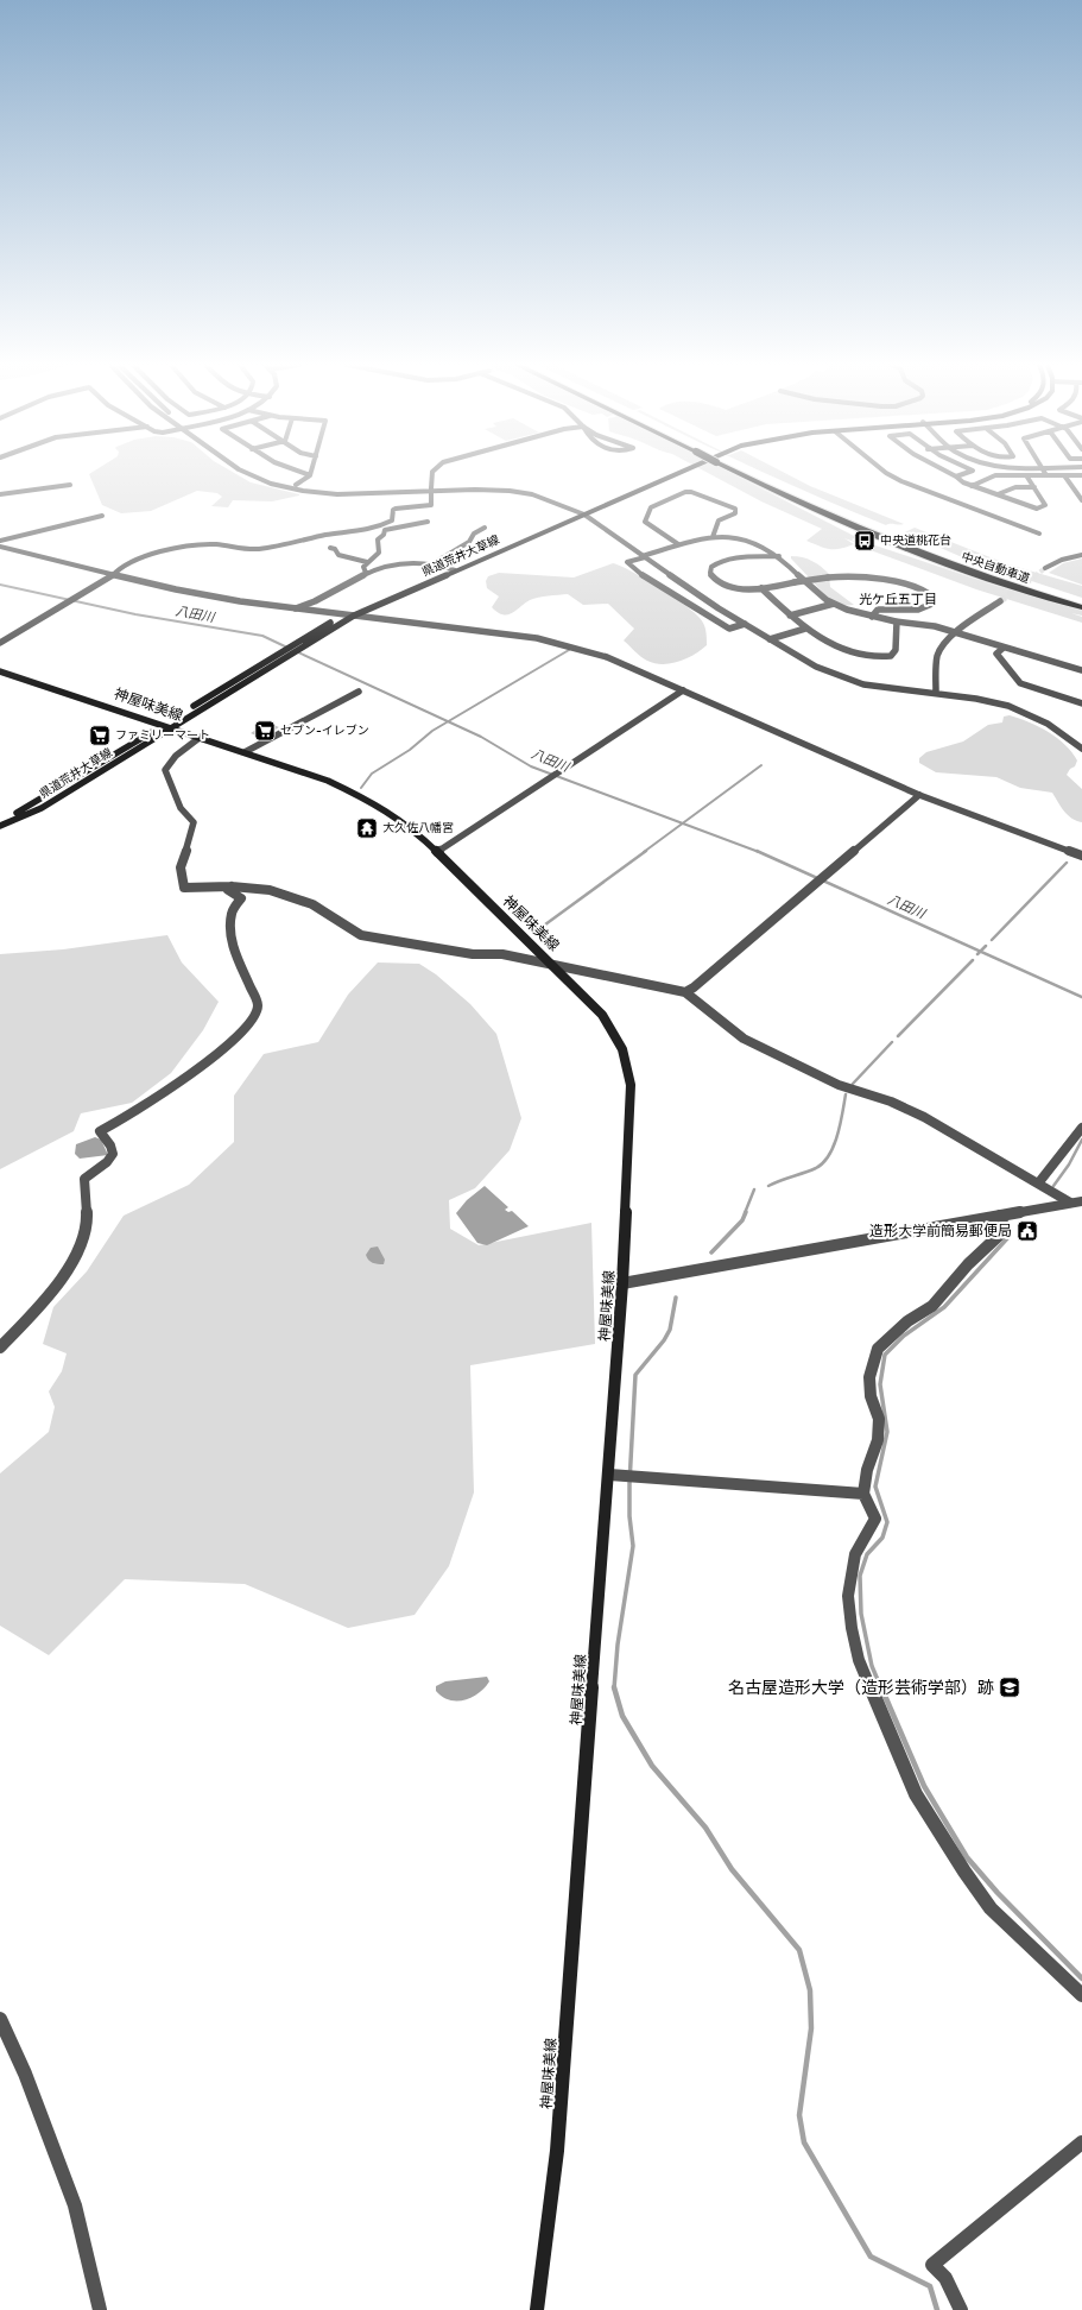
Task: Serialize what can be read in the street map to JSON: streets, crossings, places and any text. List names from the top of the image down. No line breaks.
{"streets":{"highway":["中央自動車道"],"main road":["県道荒井大草線","神屋味美線"]},"crossings":[["県道荒井大草線","神屋味美線"]],"districts":["光ケ丘五丁目"],"water":["八田川"],"places":{"bus stop":["中央道桃花台"],"supermarket":["セブン-イレブン","ファミリーマート"],"temple":["大久佐八幡宮"],"public building":["造形大学前簡易郵便局"],"school or university":["名古屋造形大学（造形芸術学部）跡"]}}
